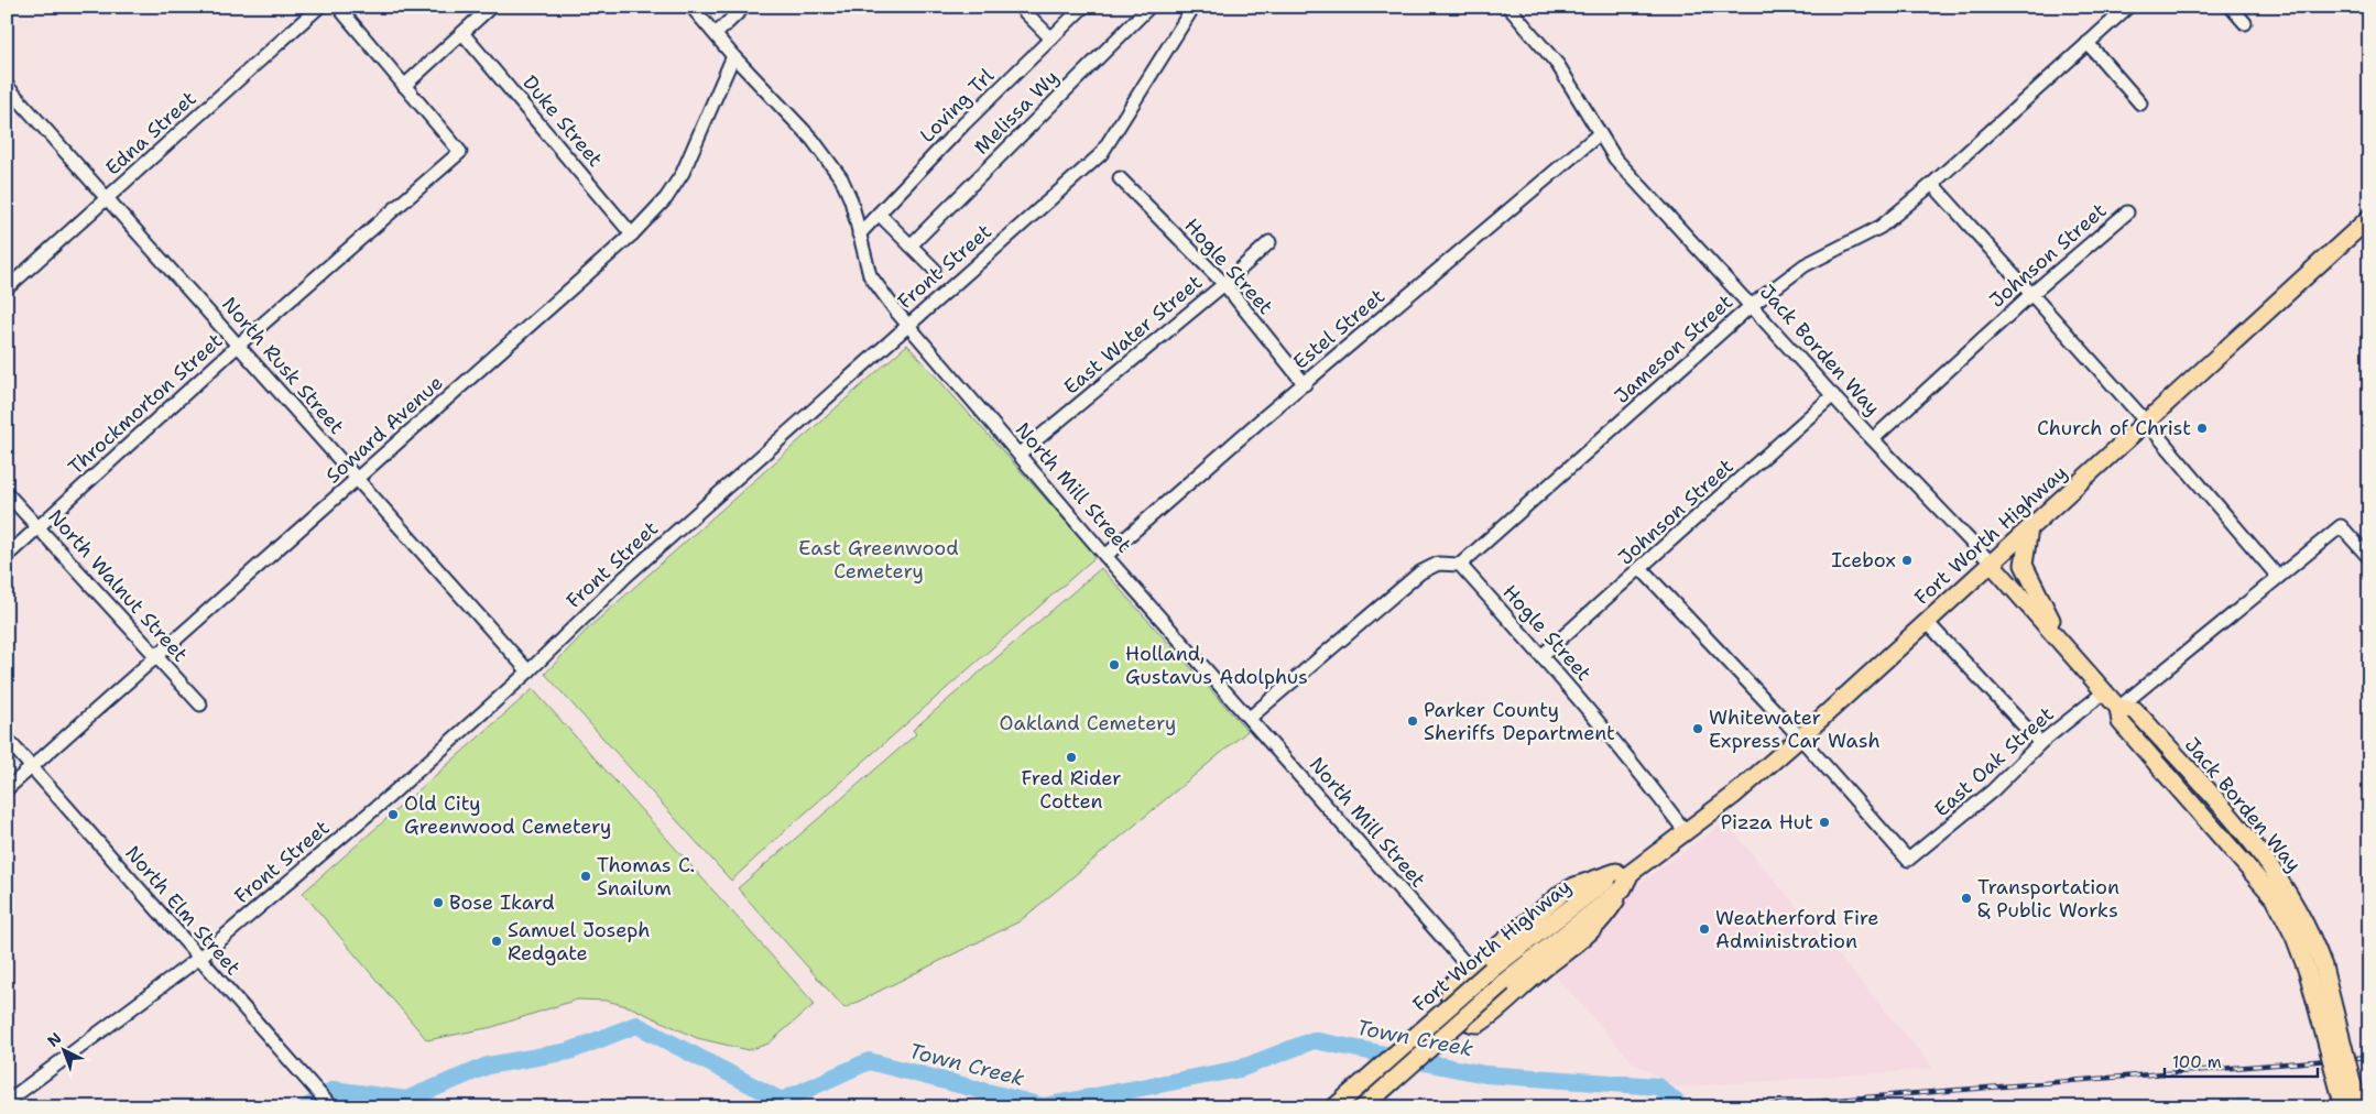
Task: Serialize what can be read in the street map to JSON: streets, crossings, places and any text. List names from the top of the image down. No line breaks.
{"streets":{"main road":["Jack Borden Way","Fort Worth Highway"],"street":["Loving Trl","Melissa Wy","Duke Street","Edna Street","Johnson Street","Front Street","Hogle Street","Estel Street","East Water Street","Jameson Street","North Rusk Street","Throckmorton Street","Soward Avenue","North Mill Street","North Walnut Street","East Oak Street","North Elm Street"]},"crossings":[["Loving Trl","North Mill Street"],["Duke Street","Soward Avenue"],["Edna Street","North Rusk Street"],["Johnson Street","Hogle Street"],["Johnson Street","Jack Borden Way"],["Front Street","North Rusk Street"],["Front Street","North Mill Street"],["Front Street","North Elm Street"],["Hogle Street","Estel Street"],["Hogle Street","East Water Street"],["Hogle Street","Jameson Street"],["Hogle Street","Fort Worth Highway"],["Estel Street","Jack Borden Way"],["Estel Street","North Mill Street"],["East Water Street","North Mill Street"],["Jameson Street","Jack Borden Way"],["Jack Borden Way","Fort Worth Highway"],["Jack Borden Way","East Oak Street"],["North Rusk Street","Throckmorton Street"],["North Rusk Street","Soward Avenue"],["Throckmorton Street","North Walnut Street"],["Soward Avenue","North Mill Street"],["Soward Avenue","North Walnut Street"],["Soward Avenue","North Elm Street"],["Fort Worth Highway","East Oak Street"]],"water":["Town Creek"],"parks":["East Greenwood Cemetery","Oakland Cemetery"],"places":["Church of Christ","Icebox","Holland, Gustavus Adolphus","Parker County Sheriffs Department","Whitewater Express Car Wash","Fred Rider Cotten","Old City Greenwood Cemetery","Pizza Hut","Thomas C. Snailum","Transportation & Public Works","Bose Ikard","Weatherford Fire Administration","Samuel Joseph Redgate"],"scale_bar":"100 m","north":"top left"}
